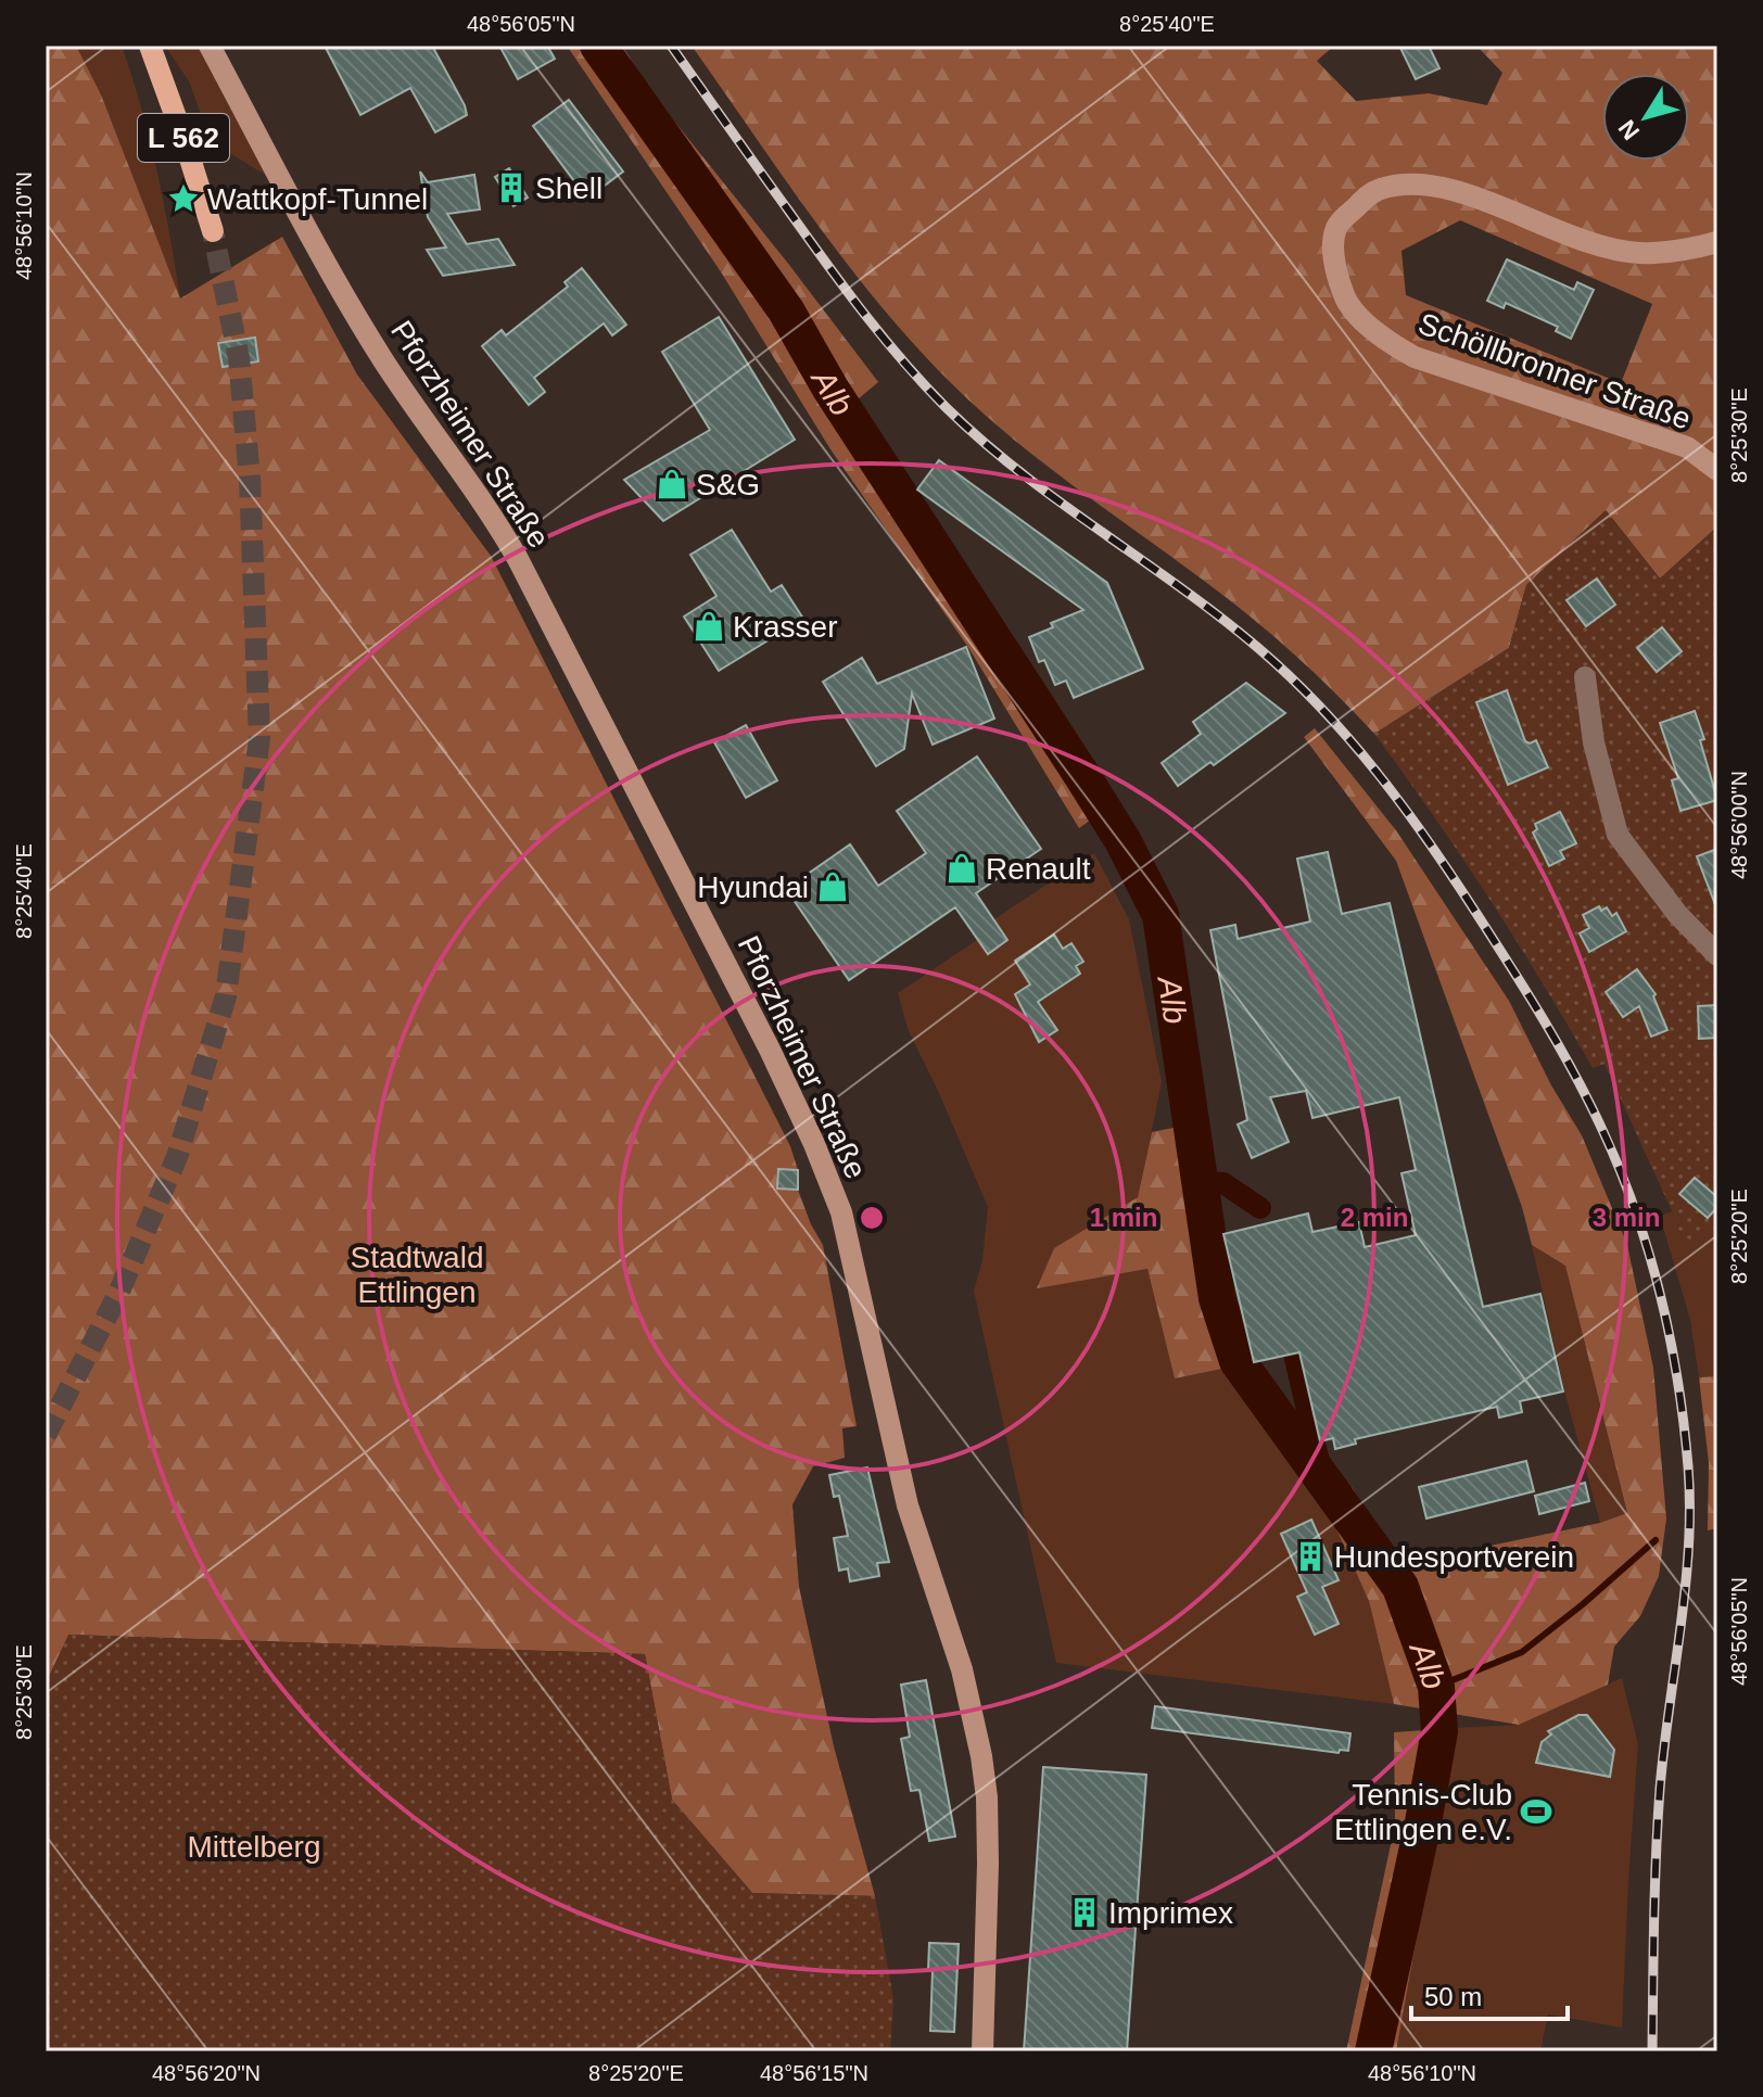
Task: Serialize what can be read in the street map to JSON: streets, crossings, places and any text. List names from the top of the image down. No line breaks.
{"streets":{"main road":["L 562","Schöllbronner Straße","Pforzheimer Straße"]},"water":["Alb"],"parks":["Stadtwald Ettlingen","Mittelberg"],"places":{"building":["Shell","Hundesportverein","Imprimex"],"place":["Wattkopf-Tunnel"],"shop":["S&G","Krasser","Renault","Hyundai"],"sports":["Tennis-Club Ettlingen e.V."]},"scale_bar":"50 m","north":"bottom left","coordinates":["48°56'05\"N","8°25'40\"E","48°56'10\"N","8°25'30\"E","48°56'00\"N","8°25'20\"E","48°56'20\"N","48°56'15\"N"],"rings":["1 min","2 min","3 min"]}
